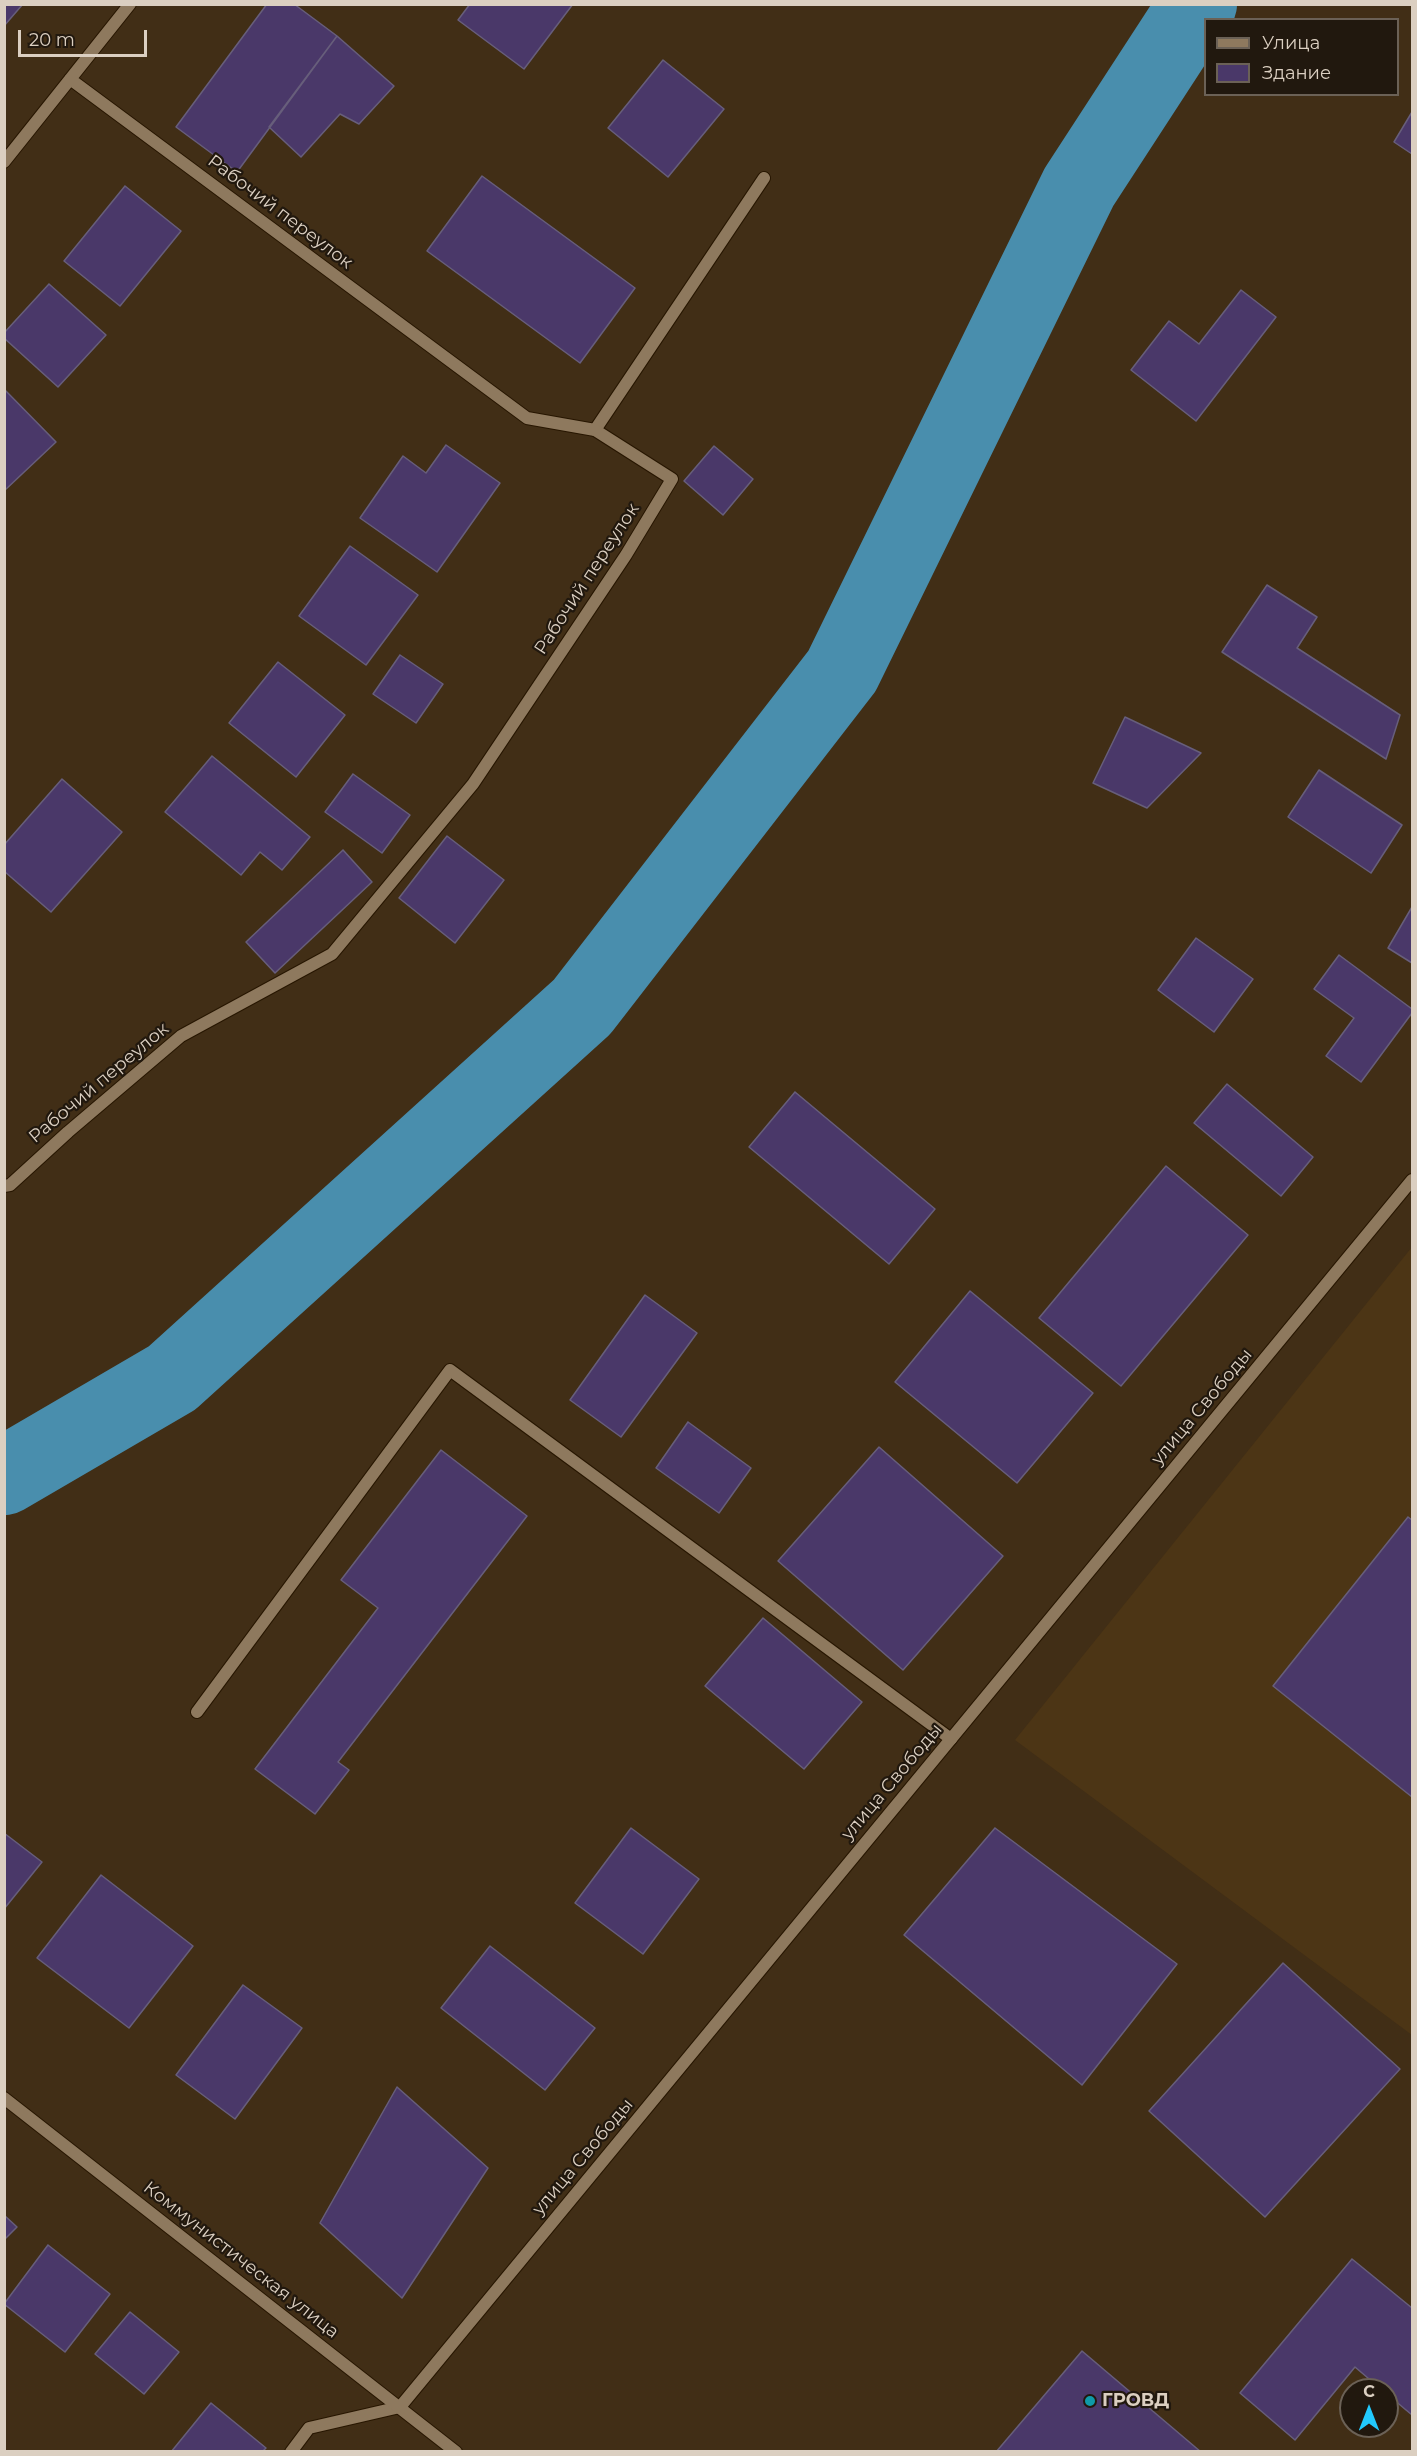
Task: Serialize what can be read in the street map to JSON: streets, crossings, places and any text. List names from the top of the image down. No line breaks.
{"streets":{"street":["Рабочий переулок","улица Свободы","Коммунистическая улица"]},"crossings":[["улица Свободы","Коммунистическая улица"]],"places":["ГРОВД"],"legend":["Улица","Здание"],"scale_bar":"20 m","north":"top"}
